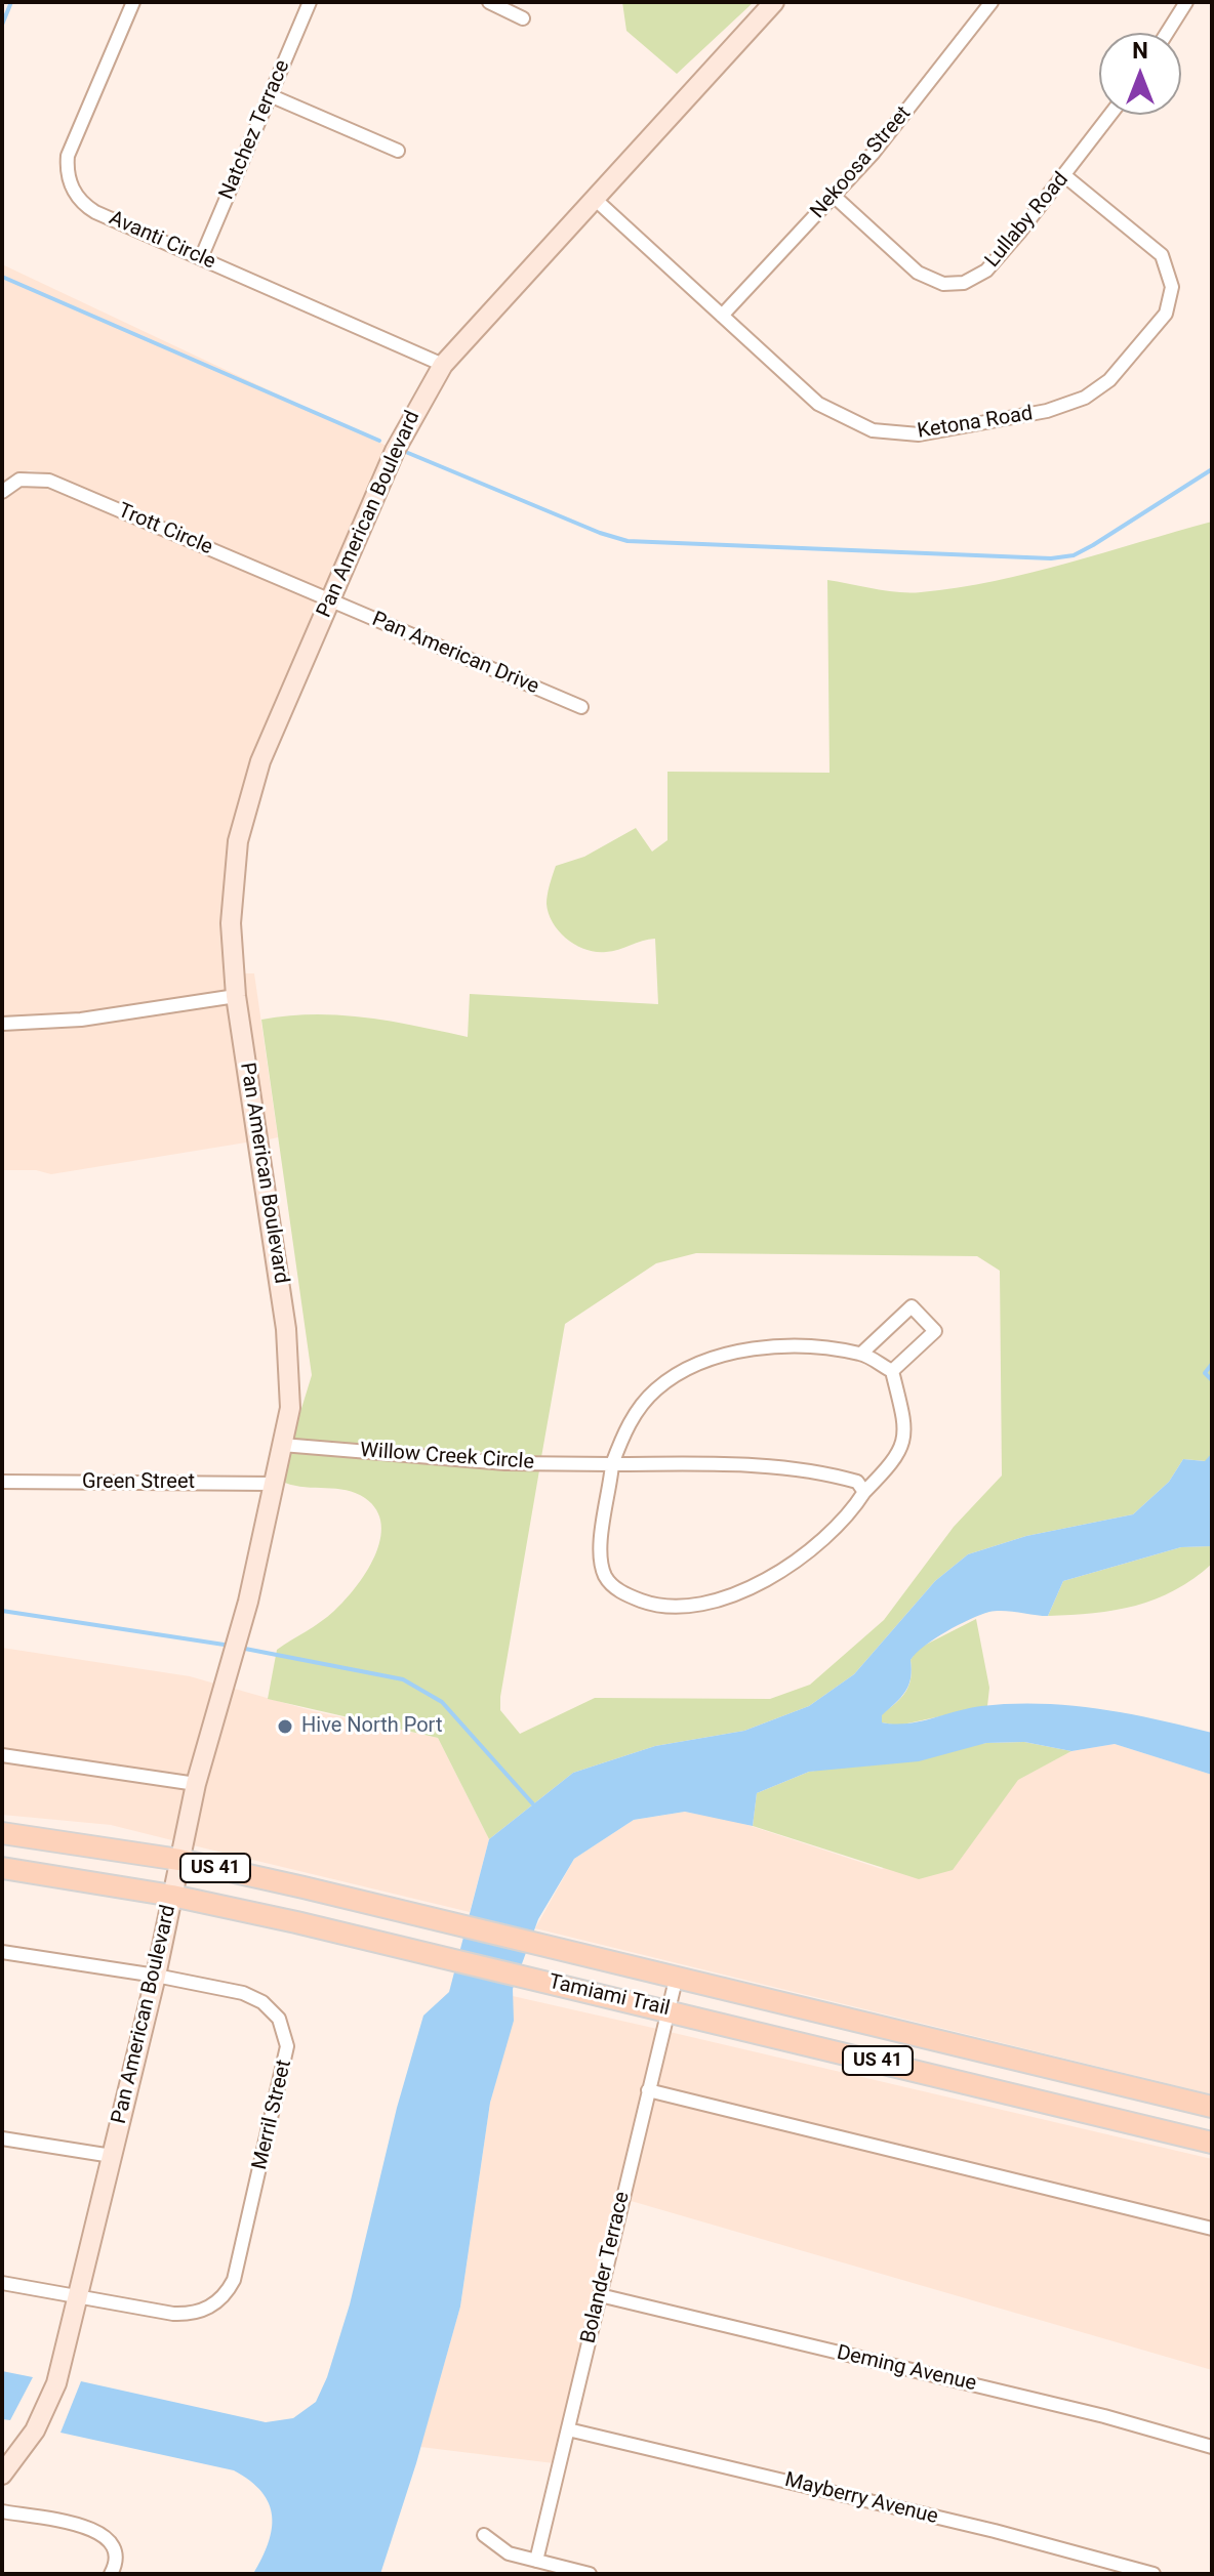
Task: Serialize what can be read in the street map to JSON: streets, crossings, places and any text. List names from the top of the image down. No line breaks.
{"streets":{"main road":["US 41","Tamiami Trail"],"street":["Natchez Terrace","Nekoosa Street","Lullaby Road","Avanti Circle","Ketona Road","Pan American Boulevard","Trott Circle","Pan American Drive","Willow Creek Circle","Green Street","Merril Street","Bolander Terrace","Deming Avenue","Mayberry Avenue"]},"crossings":[["Natchez Terrace","Avanti Circle"],["Nekoosa Street","Lullaby Road"],["Nekoosa Street","Ketona Road"],["Lullaby Road","Ketona Road"],["Avanti Circle","Pan American Boulevard"],["Ketona Road","Pan American Boulevard"],["Pan American Boulevard","Trott Circle"],["Pan American Boulevard","Pan American Drive"],["Pan American Boulevard","Willow Creek Circle"],["Pan American Boulevard","Green Street"],["Pan American Boulevard","Tamiami Trail"],["Pan American Boulevard","Merril Street"],["Trott Circle","Pan American Drive"],["Tamiami Trail","Bolander Terrace"],["Bolander Terrace","Deming Avenue"],["Bolander Terrace","Mayberry Avenue"]],"places":["Hive North Port"],"north":"top"}
